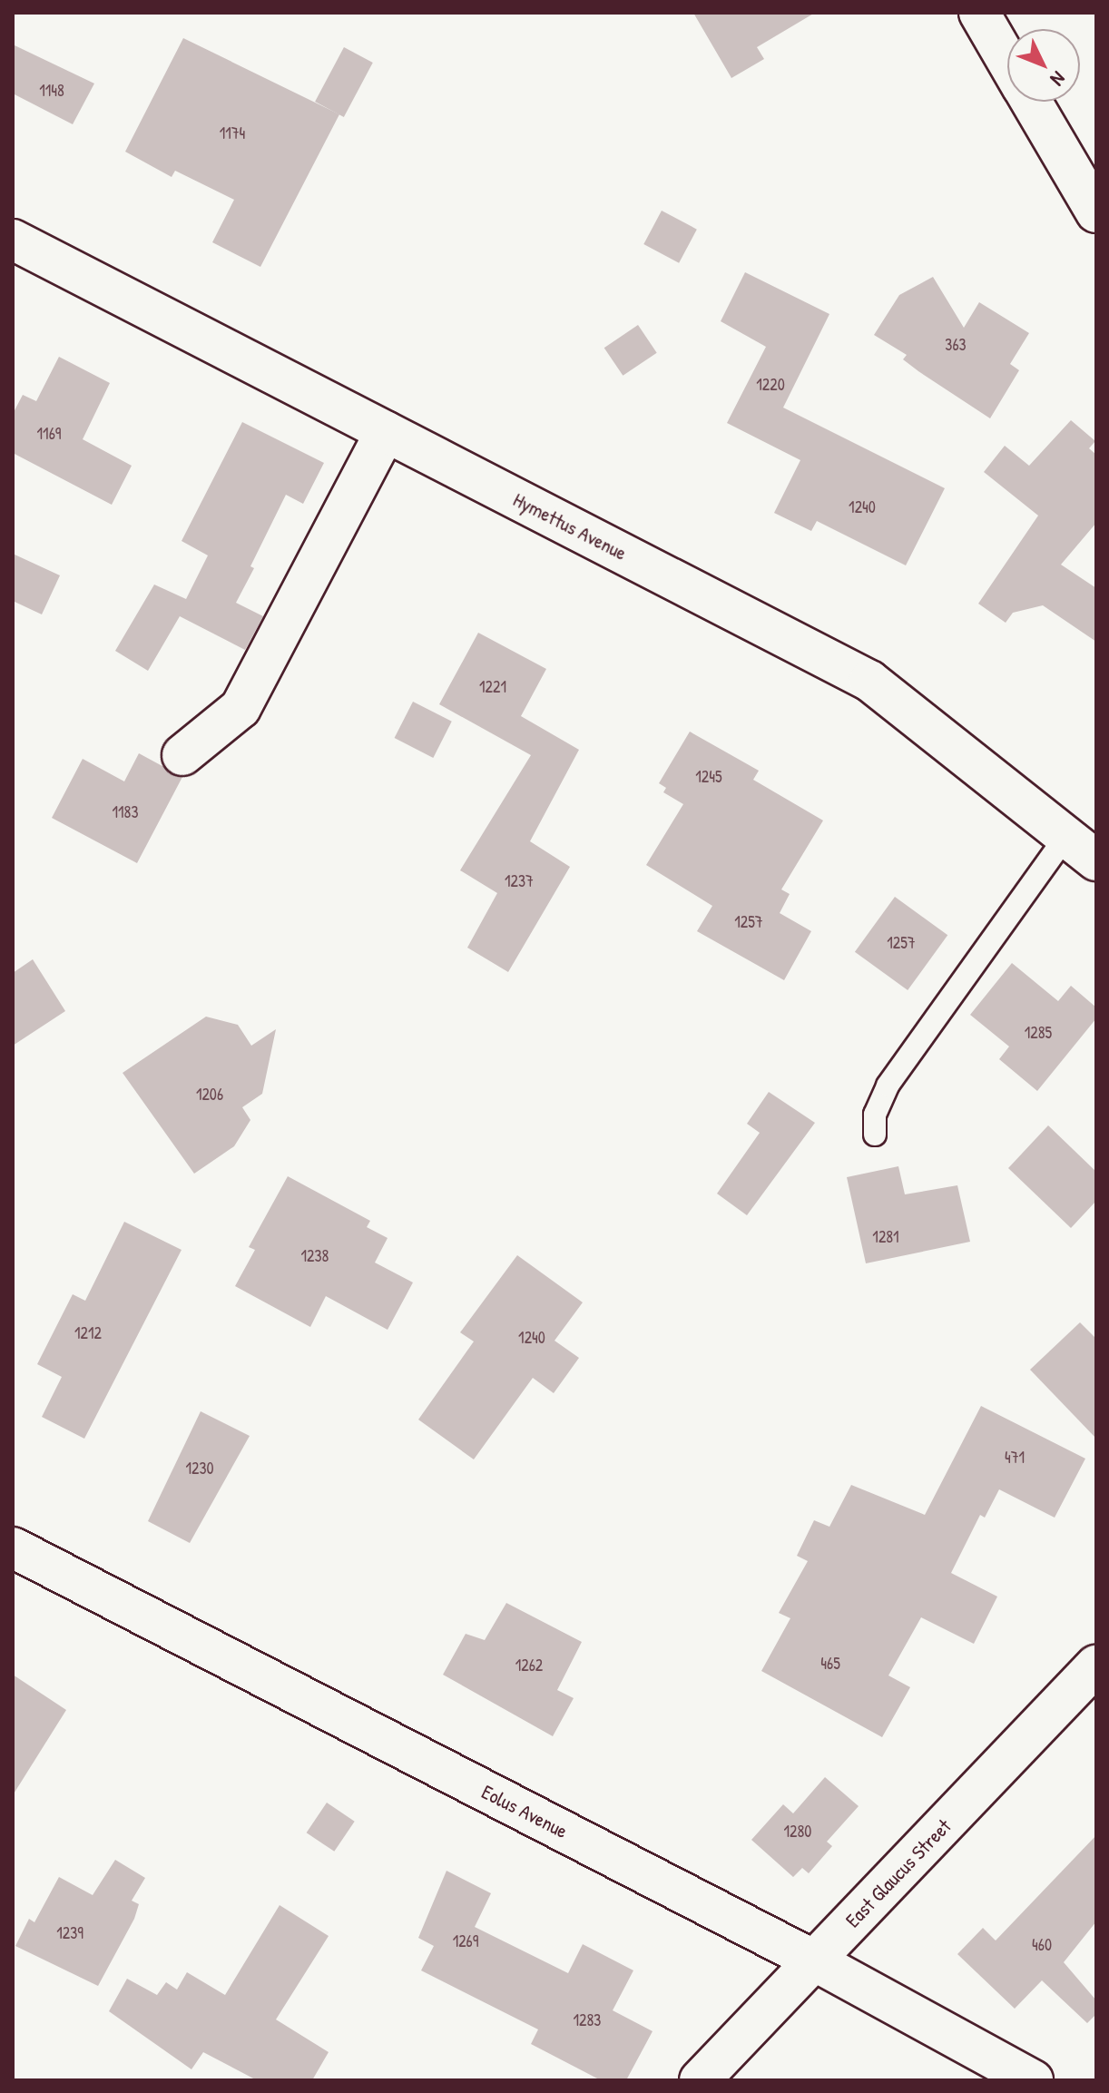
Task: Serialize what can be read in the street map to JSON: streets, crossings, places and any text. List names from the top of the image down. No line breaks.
{"streets":{"street":["Hymettus Avenue","Eolus Avenue","East Glaucus Street"]},"crossings":[["Eolus Avenue","East Glaucus Street"]],"house_numbers":["1148","1174","363","1220","1169","1240","1221","1245","1183","1237","1257","1257","1285","1206","1281","1238","1212","1240","471","1230","465","1262","1280","1239","1269","460","1283"],"north":"bottom right"}
